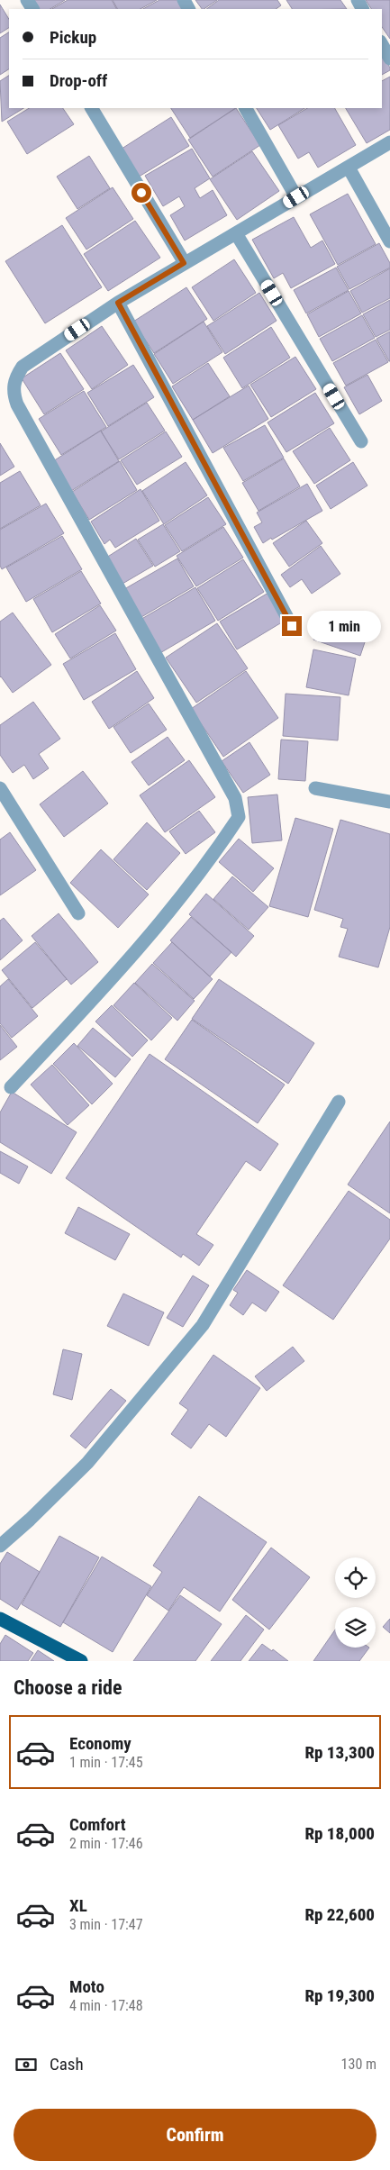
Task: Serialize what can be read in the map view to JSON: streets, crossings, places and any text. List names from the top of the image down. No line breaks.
{"page":{"banner":["Pickup","Drop-off"],"bubble":"1 min","heading":"Choose a ride","list":[{"name":"Economy","note":"1 min · 17:45","value":"Rp 13,300"},{"name":"Comfort","note":"2 min · 17:46","value":"Rp 18,000"},{"name":"XL","note":"3 min · 17:47","value":"Rp 22,600"},{"name":"Moto","note":"4 min · 17:48","value":"Rp 19,300"}],"pay":["Cash","130 m"],"buttons":"Confirm"}}
